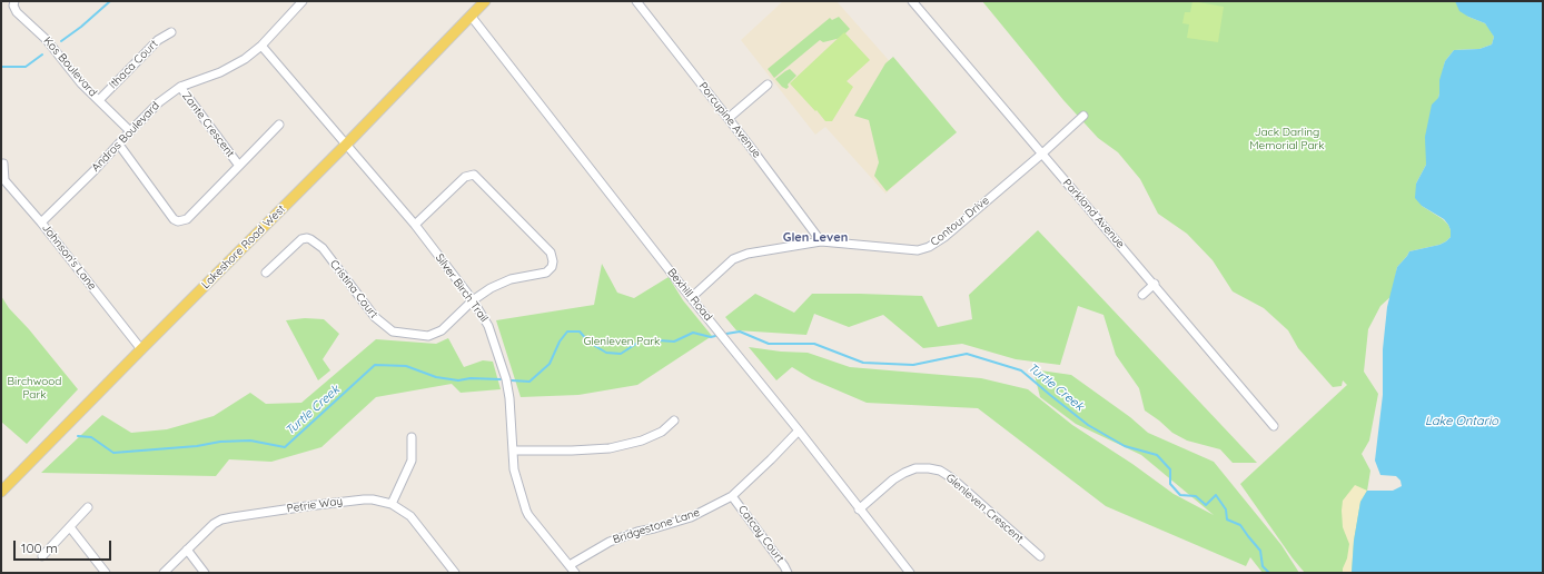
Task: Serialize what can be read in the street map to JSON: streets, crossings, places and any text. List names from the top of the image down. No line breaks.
{"streets":{"main road":["Lakeshore Road West"],"street":["Ithaca Court","Kos Boulevard","Porcupine Avenue","Zante Crescent","Andros Boulevard","Parkland Avenue","Contour Drive","Johnson's Lane","Silver Birch Trail","Cristina Court","Bexhill Road","Petrie Way","Glenleven Crescent","Bridgestone Lane","Catcay Court"]},"crossings":[["Ithaca Court","Kos Boulevard"],["Kos Boulevard","Andros Boulevard"],["Porcupine Avenue","Contour Drive"],["Zante Crescent","Andros Boulevard"],["Andros Boulevard","Johnson's Lane"],["Andros Boulevard","Silver Birch Trail"],["Parkland Avenue","Contour Drive"],["Contour Drive","Bexhill Road"],["Lakeshore Road West","Johnson's Lane"],["Lakeshore Road West","Silver Birch Trail"],["Lakeshore Road West","Bexhill Road"],["Silver Birch Trail","Cristina Court"],["Silver Birch Trail","Bridgestone Lane"],["Bexhill Road","Glenleven Crescent"],["Bexhill Road","Bridgestone Lane"],["Bridgestone Lane","Catcay Court"]],"districts":["Glen Leven"],"water":["Turtle Creek","Lake Ontario"],"parks":["Jack Darling Memorial Park","Glenleven Park","Birchwood Park"],"scale_bar":"100 m"}
